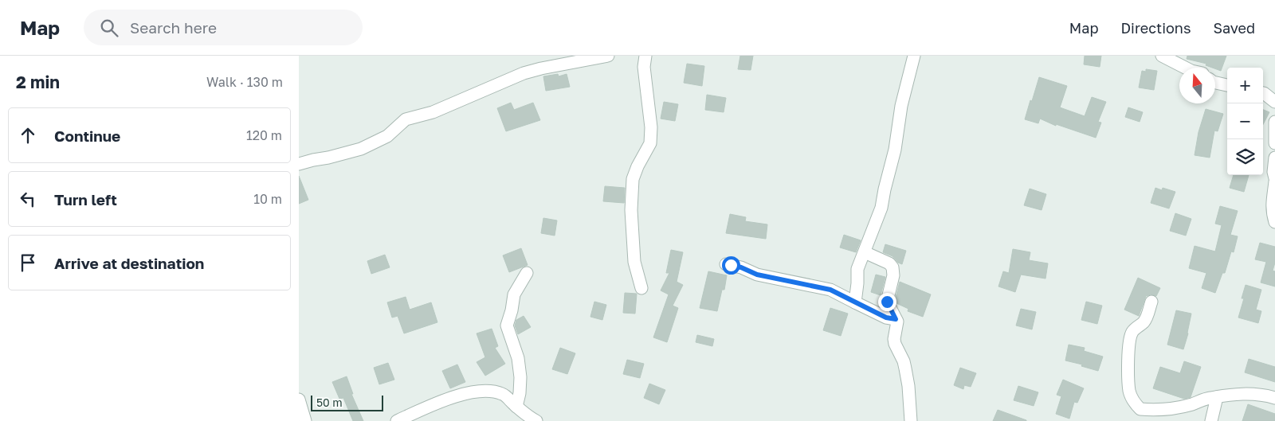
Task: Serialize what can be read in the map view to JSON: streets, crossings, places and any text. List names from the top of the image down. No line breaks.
{"scale_bar":"50 m","north":"top","page":{"header":"Map","search":"Search here","nav":["Map","Directions","Saved"],"heading":["2 min","Walk · 130 m"],"map_buttons":["+","−"],"list":[["Continue","120 m"],["Turn left","10 m"],"Arrive at destination"],"scale":"50 m"}}
